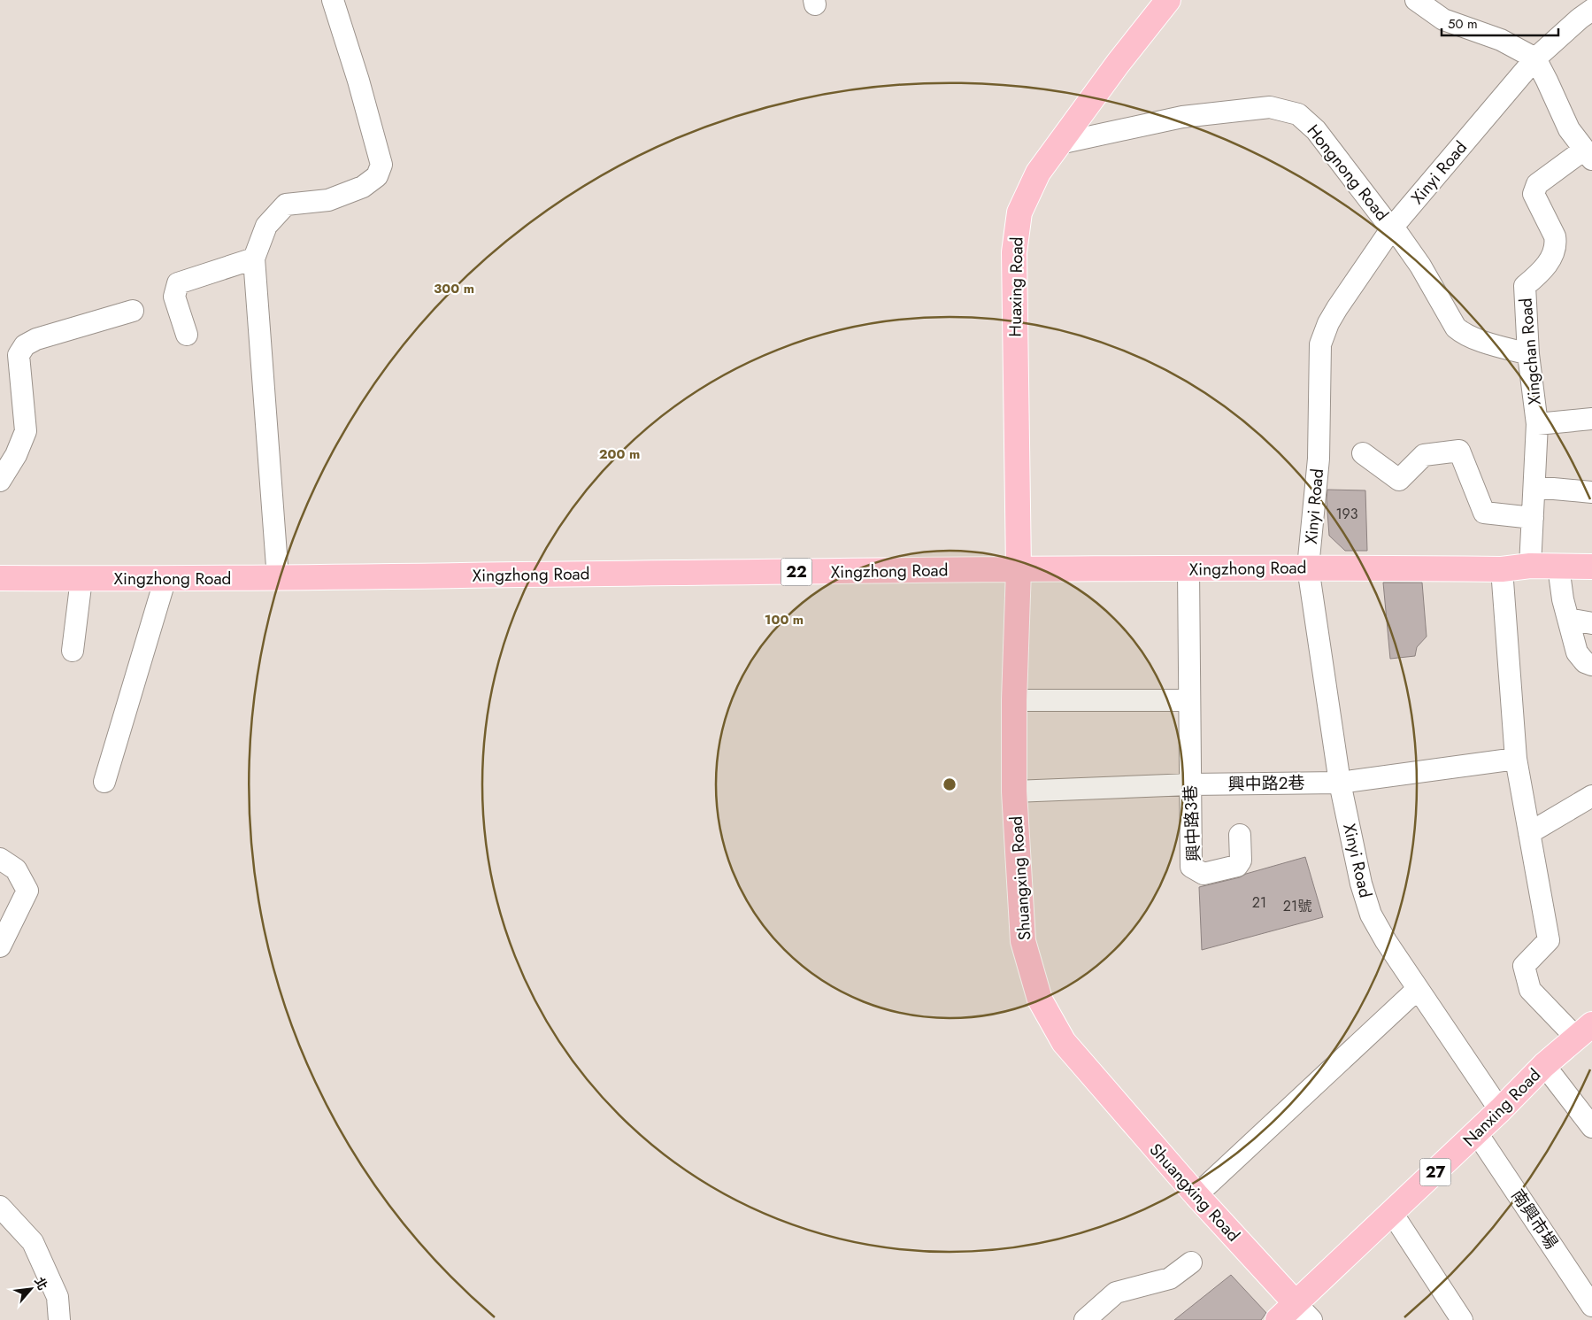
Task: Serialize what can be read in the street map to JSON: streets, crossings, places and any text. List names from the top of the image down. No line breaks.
{"streets":{"main road":["Huaxing Road","Xingzhong Road","22","Shuangxing Road","Nanxing Road","27"],"street":["Hongnong Road","Xinyi Road","Xingchan Road","興中路2巷","興中路3巷","南興市場"]},"crossings":[["Hongnong Road","Xinyi Road"],["Hongnong Road","Huaxing Road"],["Hongnong Road","Xingchan Road"],["Xinyi Road","Xingzhong Road"],["Xinyi Road","興中路2巷"],["Xinyi Road","Nanxing Road"],["Huaxing Road","Xingzhong Road"],["Huaxing Road","Shuangxing Road"],["Xingchan Road","Xingzhong Road"],["Xingzhong Road","興中路3巷"],["Xingzhong Road","Shuangxing Road"],["興中路2巷","興中路3巷"],["興中路2巷","Shuangxing Road"],["Shuangxing Road","Nanxing Road"],["Nanxing Road","南興市場"]],"house_numbers":["193","21","21號"],"scale_bar":"50 m","north":"top right","rings":["300 m","200 m","100 m"]}
